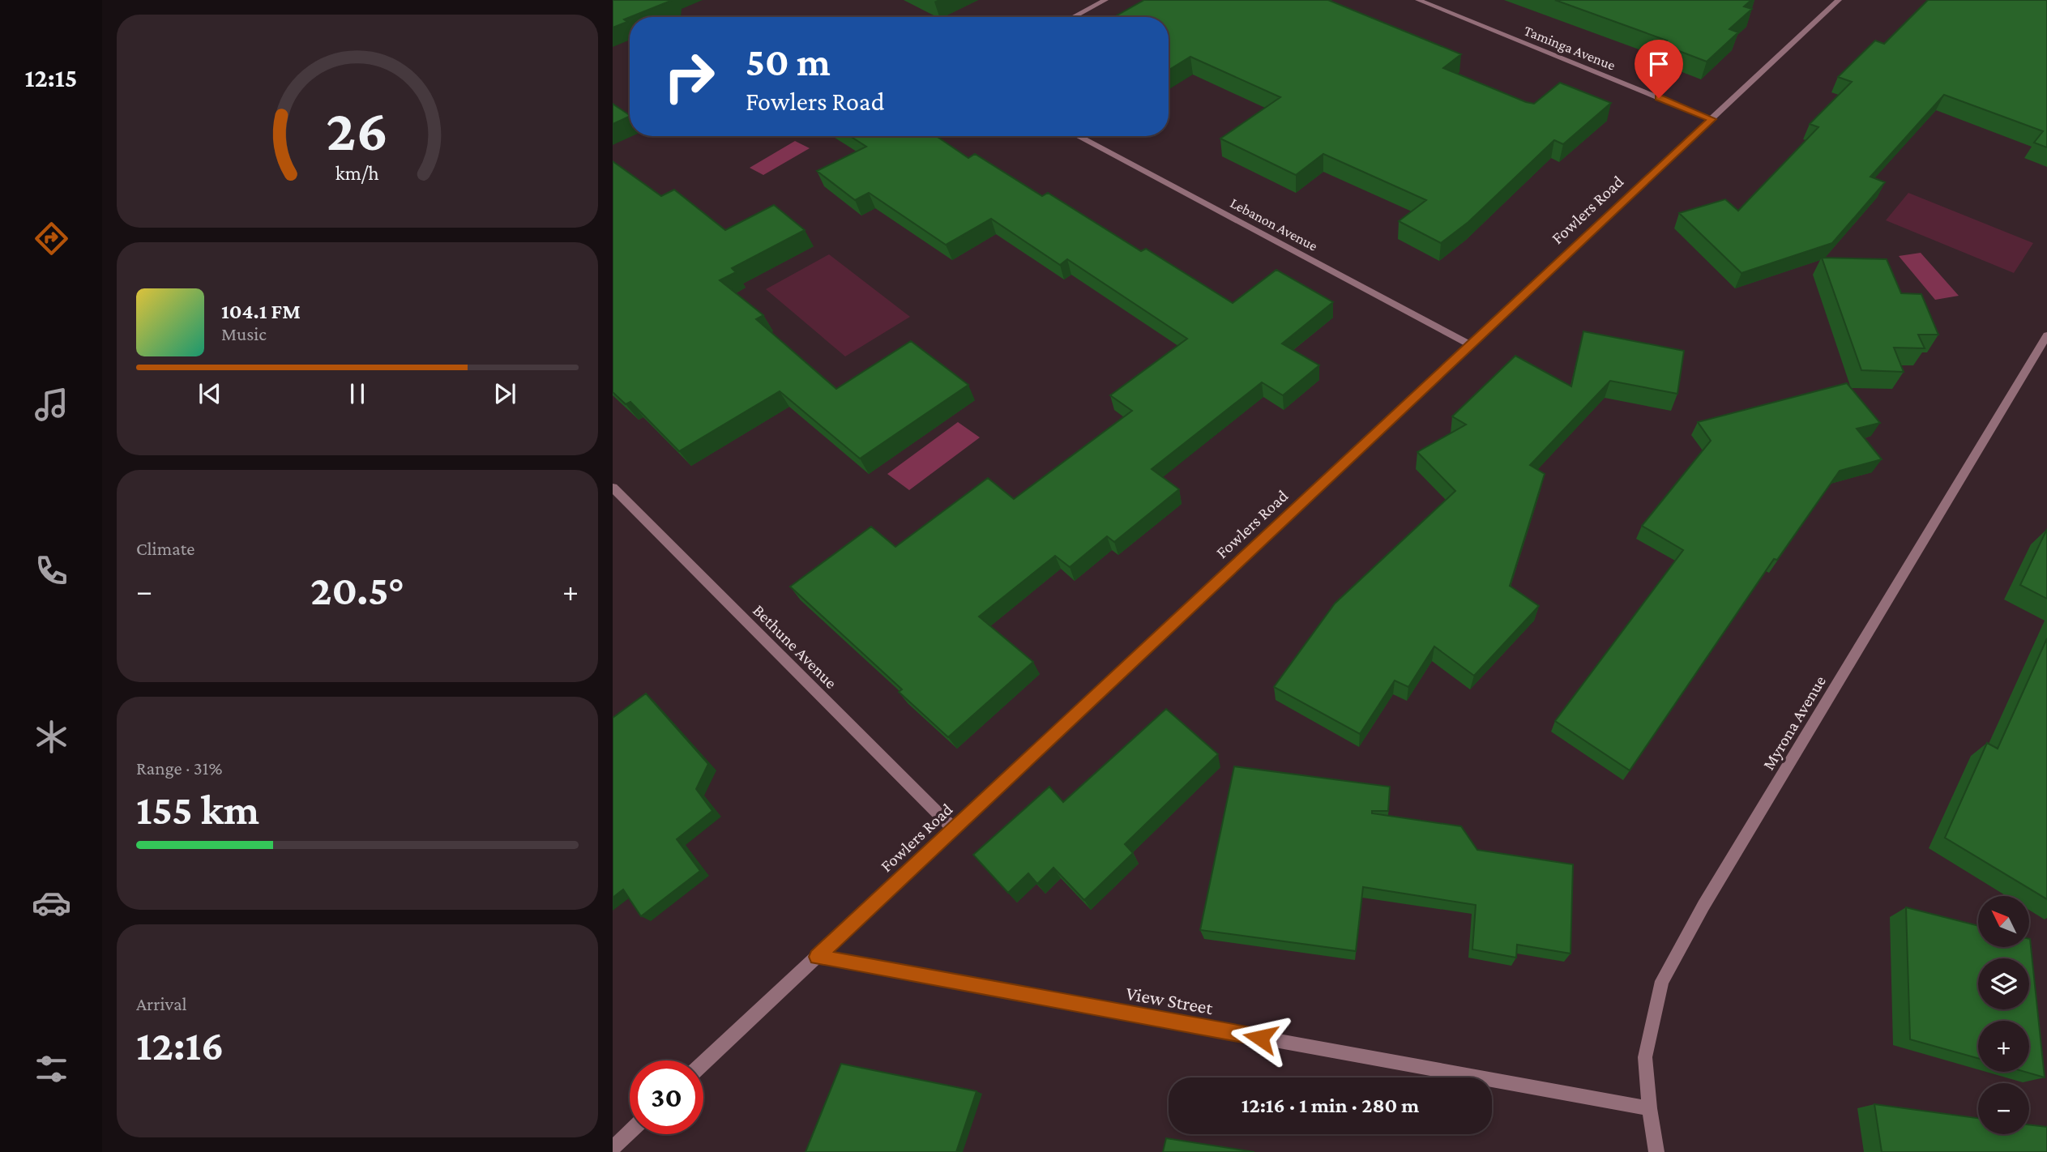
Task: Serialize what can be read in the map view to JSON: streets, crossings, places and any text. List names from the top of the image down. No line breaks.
{"streets":{"street":["Taminga Avenue","Fowlers Road","Lebanon Avenue","Bethune Avenue","Myrona Avenue","View Street"]},"crossings":[["Taminga Avenue","Fowlers Road"],["Fowlers Road","Lebanon Avenue"],["Fowlers Road","Bethune Avenue"],["Fowlers Road","View Street"],["Myrona Avenue","View Street"]],"north":"top left","page":{"tabs":"12:15","turn":["50 m","Fowlers Road"],"song":["104.1 FM","Music"],"tile":["Climate",["Range · 31%","155 km"],["Arrival","12:16"]],"heat":["−","20.5°","+"],"map_buttons":["+","−"],"limit":"30","trip":"12:16 · 1 min · 280 m","gauge":["26","km/h"]}}
